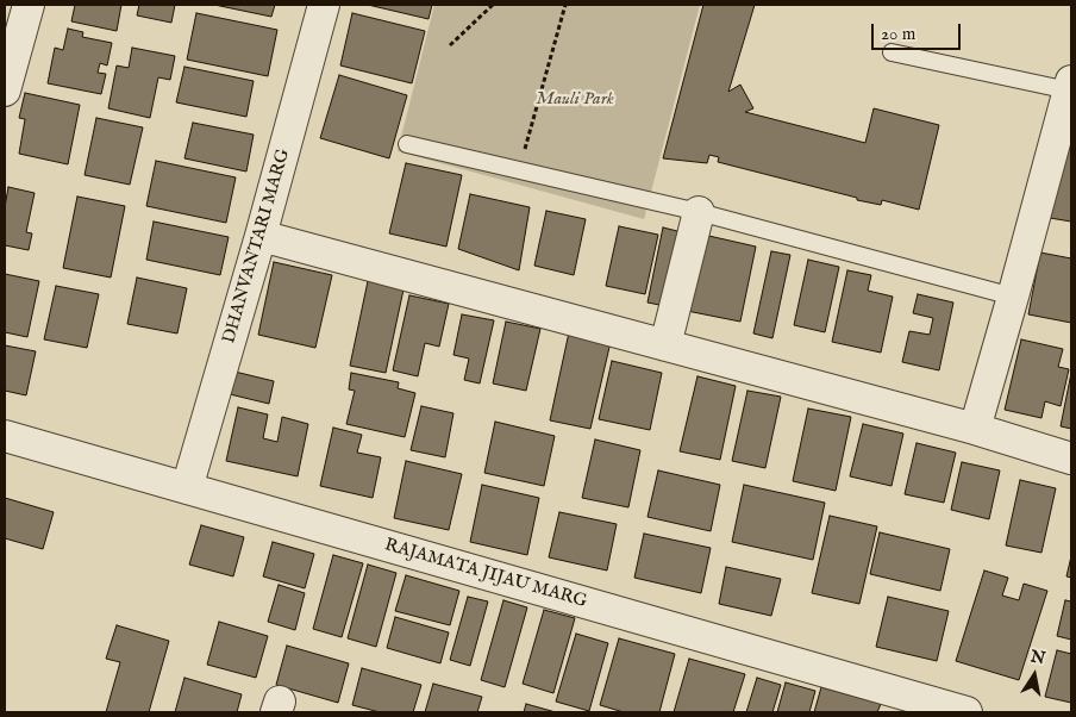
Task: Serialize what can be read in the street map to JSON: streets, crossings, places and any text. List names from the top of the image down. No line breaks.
{"streets":{"street":["DHANVANTARI MARG","RAJAMATA JIJAU MARG"]},"crossings":[["DHANVANTARI MARG","RAJAMATA JIJAU MARG"]],"parks":["Mauli Park"],"scale_bar":"20 m","north":"top"}
